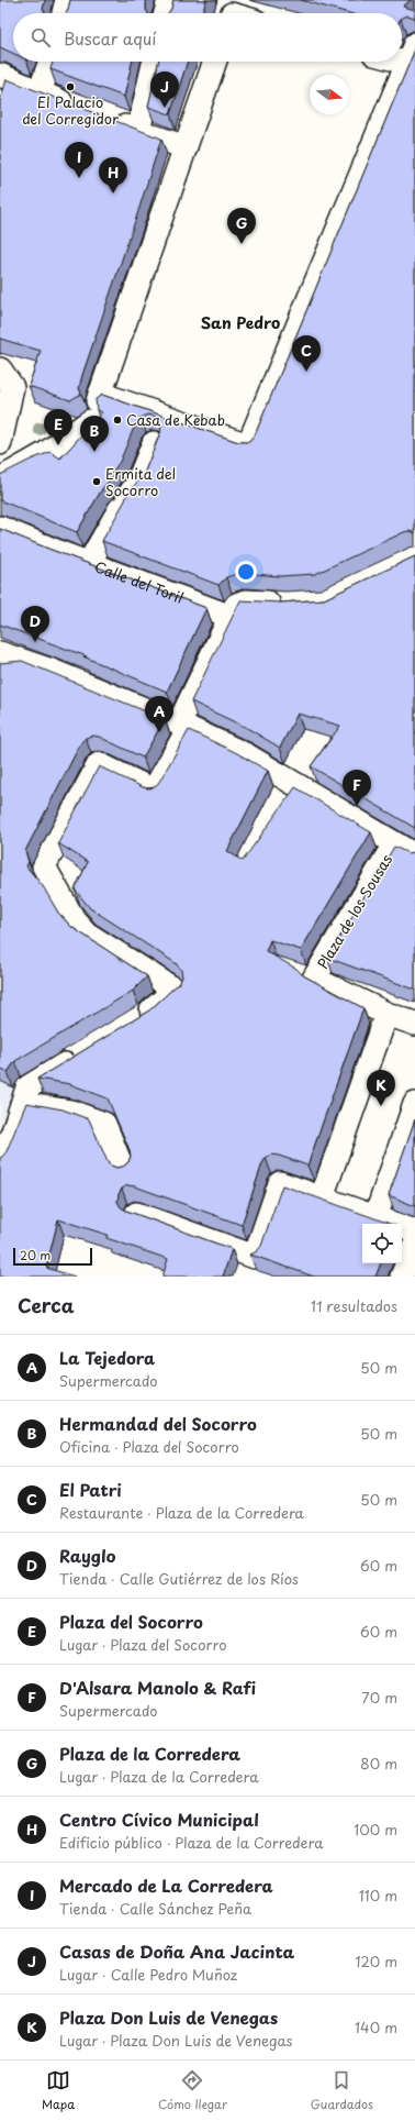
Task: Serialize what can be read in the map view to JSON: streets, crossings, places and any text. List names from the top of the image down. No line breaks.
{"streets":{"street":["Calle del Toril","Plaza de los Sousas"]},"districts":["San Pedro"],"places":["El Palacio del Corregidor","Casa de Kebab","Ermita del Socorro"],"scale_bar":"20 m","north":"right","page":{"search":"Buscar aquí","pins":["J","I","H","G","C","E","B","D","A","F","K"],"scale":"20 m","heading":["Cerca","11 resultados"],"list":[{"mark":"A","name":"La Tejedora","note":"Supermercado","value":"50 m"},{"mark":"B","name":"Hermandad del Socorro","note":"Oficina · Plaza del Socorro","value":"50 m"},{"mark":"C","name":"El Patri","note":"Restaurante · Plaza de la Corredera","value":"50 m"},{"mark":"D","name":"Rayglo","note":"Tienda · Calle Gutiérrez de los Ríos","value":"60 m"},{"mark":"E","name":"Plaza del Socorro","note":"Lugar · Plaza del Socorro","value":"60 m"},{"mark":"F","name":"D'Alsara Manolo & Rafi","note":"Supermercado","value":"70 m"},{"mark":"G","name":"Plaza de la Corredera","note":"Lugar · Plaza de la Corredera","value":"80 m"},{"mark":"H","name":"Centro Cívico Municipal","note":"Edificio público · Plaza de la Corredera","value":"100 m"},{"mark":"I","name":"Mercado de La Corredera","note":"Tienda · Calle Sánchez Peña","value":"110 m"},{"mark":"J","name":"Casas de Doña Ana Jacinta","note":"Lugar · Calle Pedro Muñoz","value":"120 m"},{"mark":"K","name":"Plaza Don Luis de Venegas","note":"Lugar · Plaza Don Luis de Venegas","value":"140 m"}],"nav":["Mapa","Cómo llegar","Guardados"]}}
